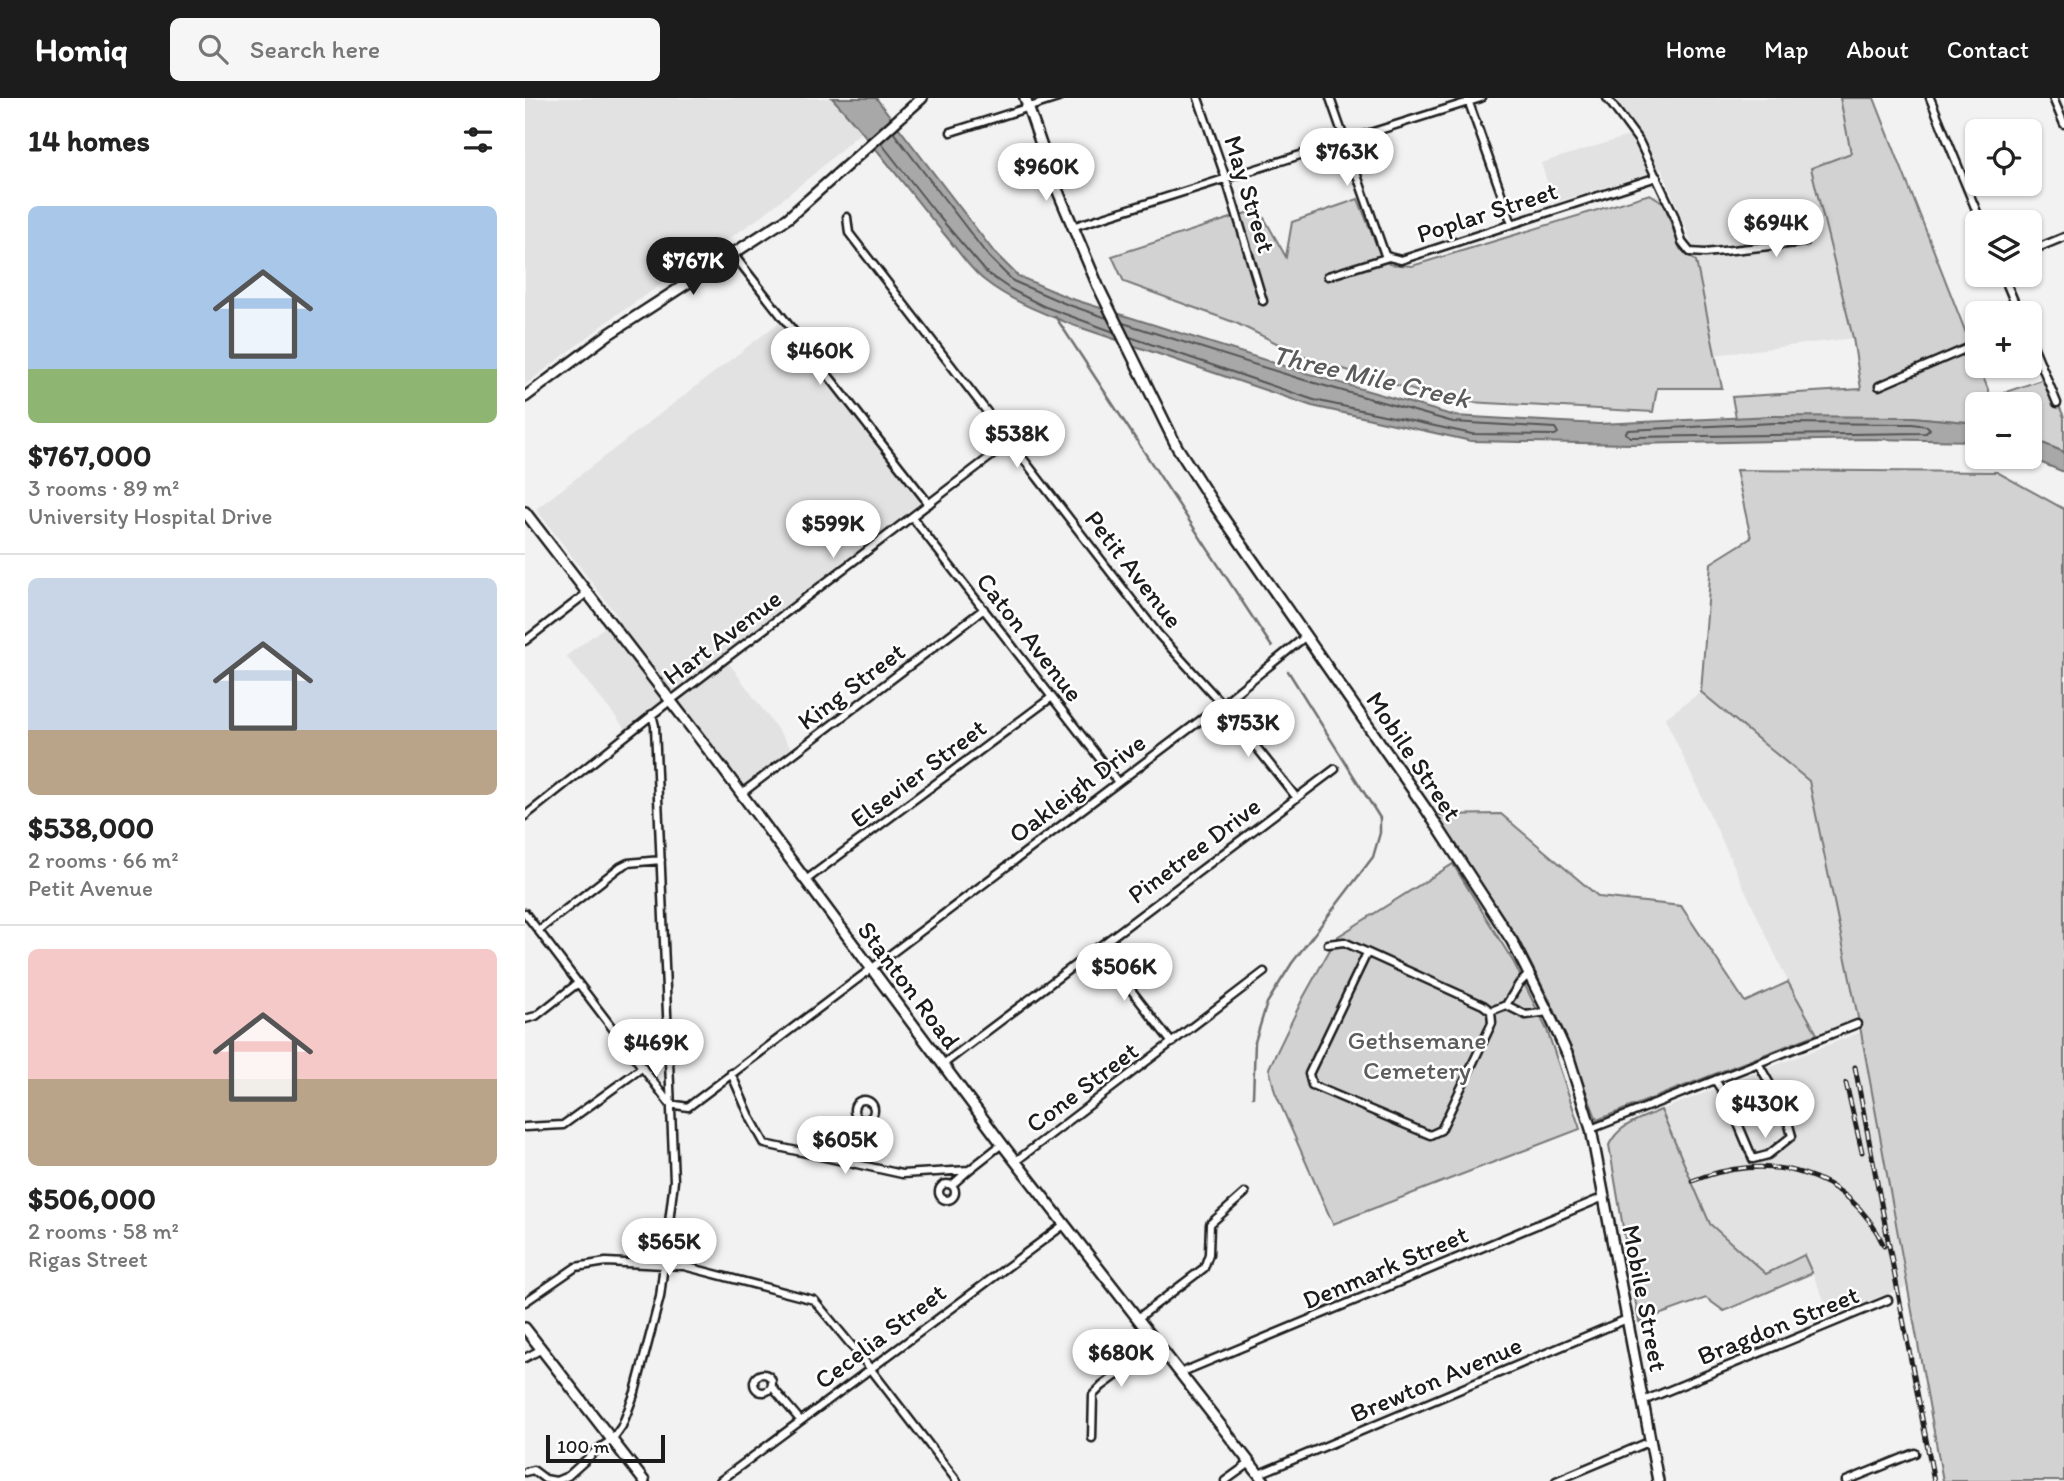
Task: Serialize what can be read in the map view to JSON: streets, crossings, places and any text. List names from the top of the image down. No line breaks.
{"streets":{"street":["May Street","Poplar Street","Petit Avenue","Hart Avenue","Caton Avenue","King Street","Mobile Street","Elsevier Street","Oakleigh Drive","Pinetree Drive","Stanton Road","Cone Street","Denmark Street","Bragdon Street","Cecelia Street","Brewton Avenue"]},"crossings":[["Petit Avenue","Hart Avenue"],["Petit Avenue","Oakleigh Drive"],["Petit Avenue","Pinetree Drive"],["Hart Avenue","Caton Avenue"],["Hart Avenue","Stanton Road"],["Caton Avenue","King Street"],["Caton Avenue","Elsevier Street"],["Caton Avenue","Oakleigh Drive"],["King Street","Stanton Road"],["Mobile Street","Oakleigh Drive"],["Mobile Street","Denmark Street"],["Mobile Street","Bragdon Street"],["Mobile Street","Brewton Avenue"],["Elsevier Street","Stanton Road"],["Oakleigh Drive","Stanton Road"],["Pinetree Drive","Stanton Road"],["Stanton Road","Cone Street"],["Stanton Road","Denmark Street"],["Stanton Road","Cecelia Street"],["Stanton Road","Brewton Avenue"]],"water":["Three Mile Creek"],"parks":["Gethsemane Cemetery"],"scale_bar":"100 m","page":{"header":"Homiq","search":"Search here","nav":["Home","Map","About","Contact"],"heading":"14 homes","map_buttons":["+","−"],"price":["$763K","$960K","$694K","$767K","$460K","$538K","$599K","$753K","$506K","$469K","$430K","$605K","$565K","$680K"],"list":[{"name":"$767,000","note":"3 rooms · 89 m² · University Hospital Drive"},{"name":"$538,000","note":"2 rooms · 66 m² · Petit Avenue"},{"name":"$506,000","note":"2 rooms · 58 m² · Rigas Street"}],"scale":"100 m"}}
